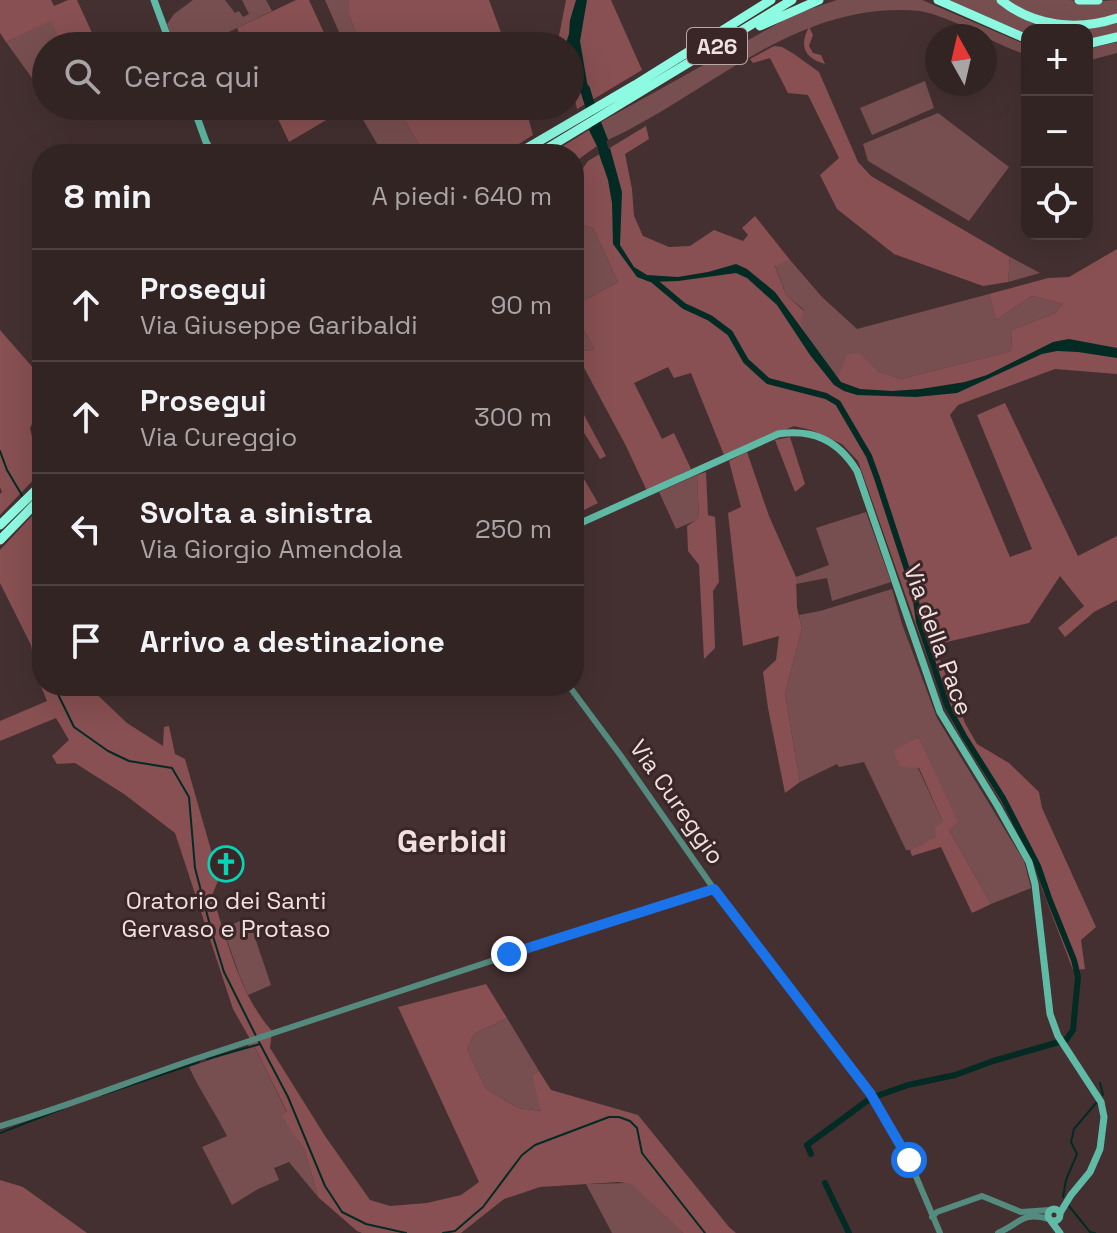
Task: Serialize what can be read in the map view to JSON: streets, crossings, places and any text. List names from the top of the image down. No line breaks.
{"streets":{"highway":["A26"],"main road":["Via della Pace"],"street":["Via Cureggio"]},"districts":["Gerbidi"],"places":{"church":["Oratorio dei Santi Gervaso e Protaso"]},"north":"top","page":{"map_buttons":["+","−"],"search":"Cerca qui","heading":["8 min","A piedi · 640 m"],"list":[["Prosegui","Via Giuseppe Garibaldi","90 m"],["Prosegui","Via Cureggio","300 m"],["Svolta a sinistra","Via Giorgio Amendola","250 m"],"Arrivo a destinazione"]}}
